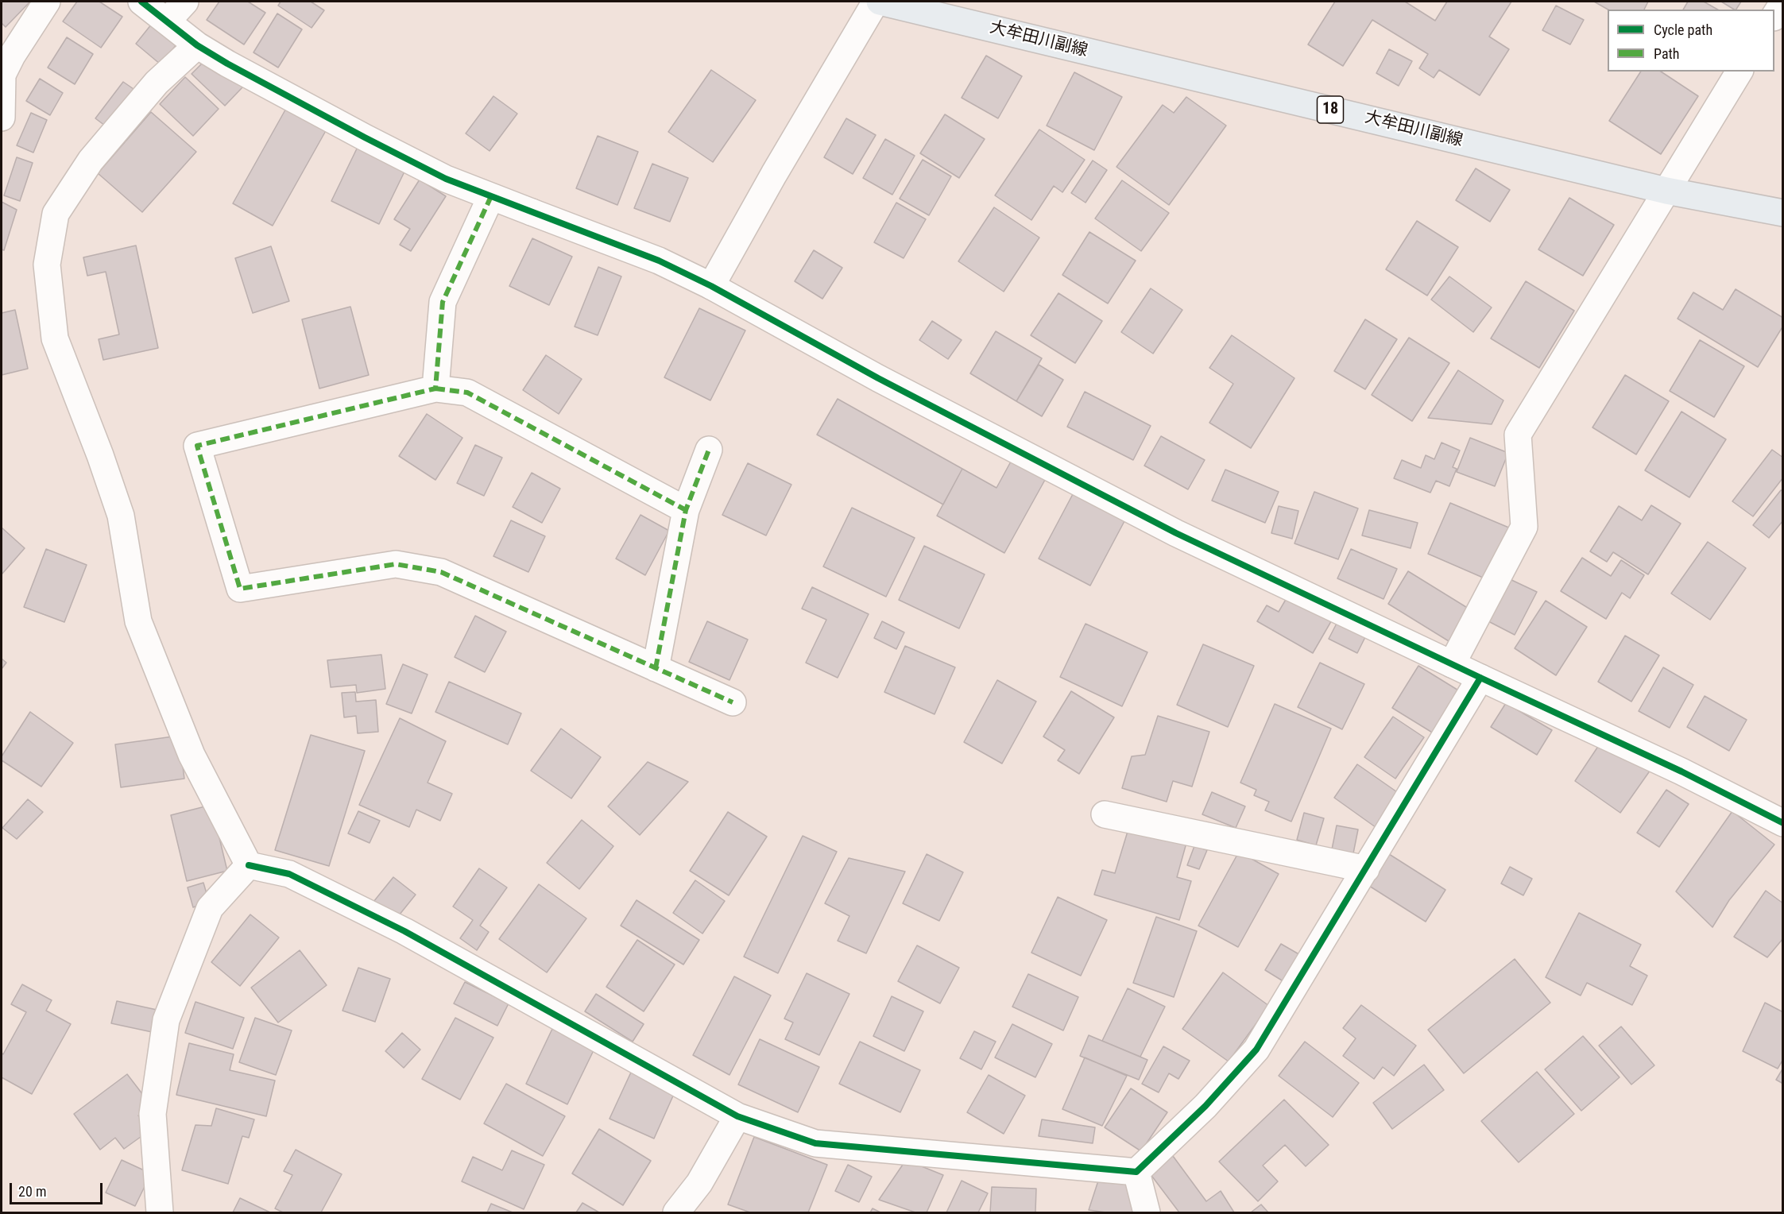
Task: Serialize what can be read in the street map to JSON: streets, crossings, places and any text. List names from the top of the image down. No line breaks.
{"streets":{"main road":["大牟田川副線","18"]},"legend":["Cycle path","Path"],"scale_bar":"20 m"}
